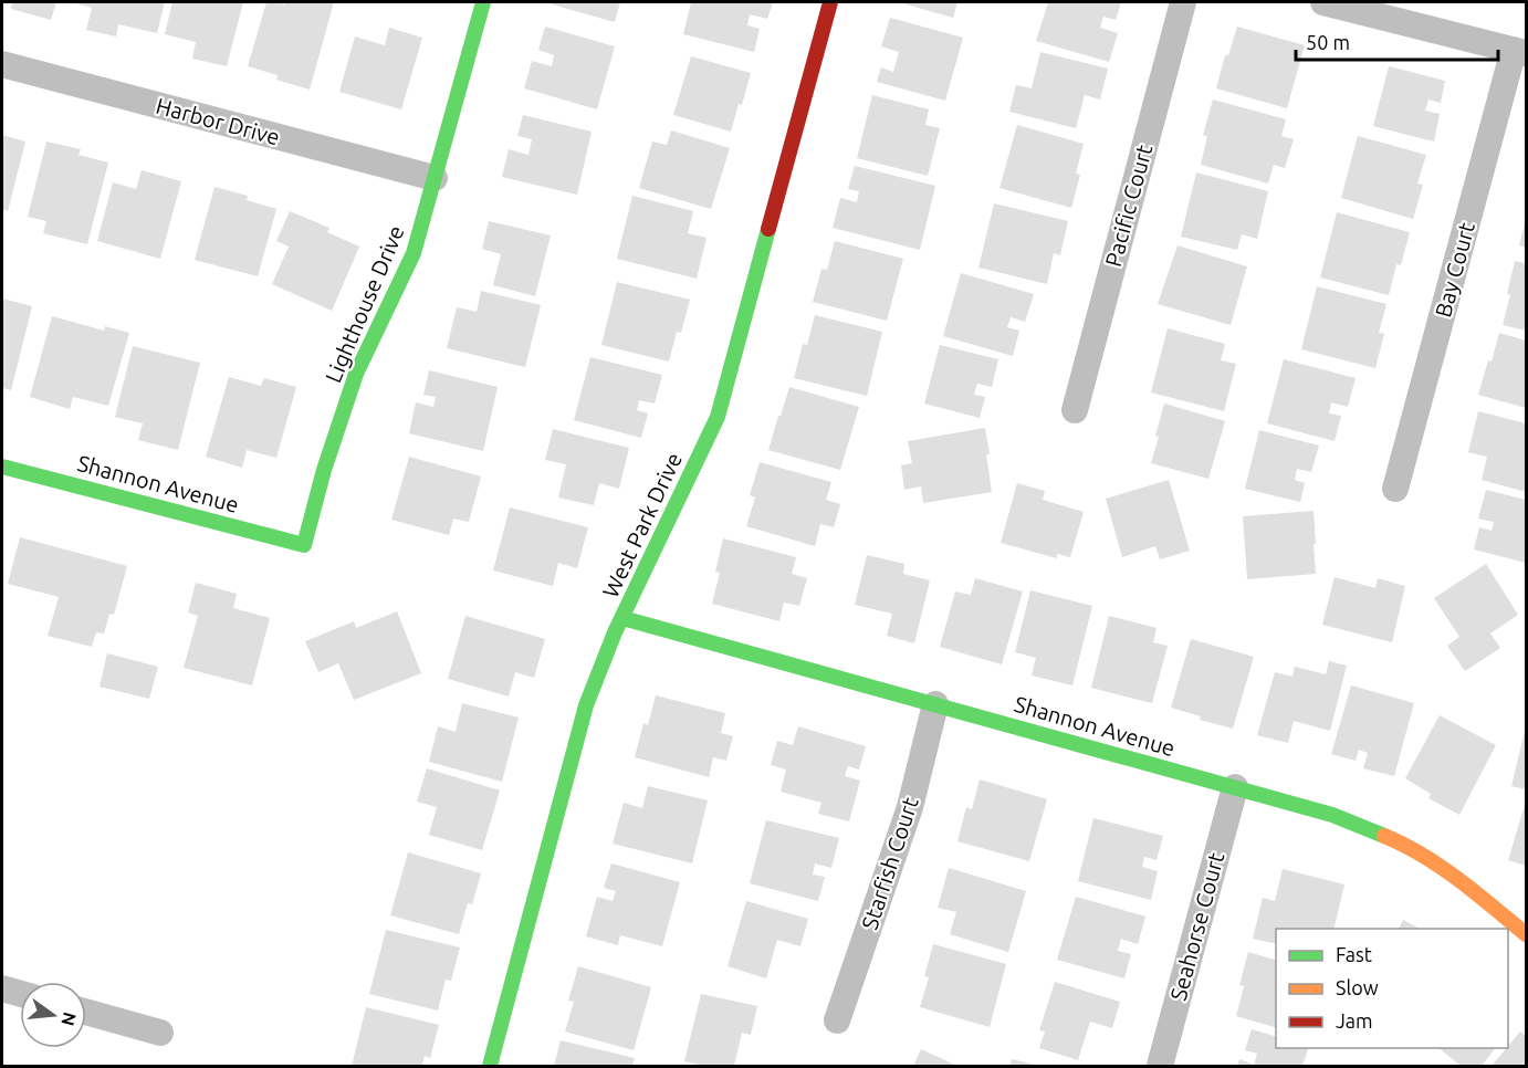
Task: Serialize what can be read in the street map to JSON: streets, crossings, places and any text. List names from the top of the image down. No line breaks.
{"streets":{"street":["Harbor Drive","Pacific Court","Bay Court","Lighthouse Drive","Shannon Avenue","West Park Drive","Starfish Court","Seahorse Court"]},"crossings":[["Harbor Drive","Lighthouse Drive"],["Lighthouse Drive","Shannon Avenue"],["Shannon Avenue","West Park Drive"],["Shannon Avenue","Starfish Court"],["Shannon Avenue","Seahorse Court"]],"legend":["Fast","Slow","Jam"],"scale_bar":"50 m","north":"right"}
